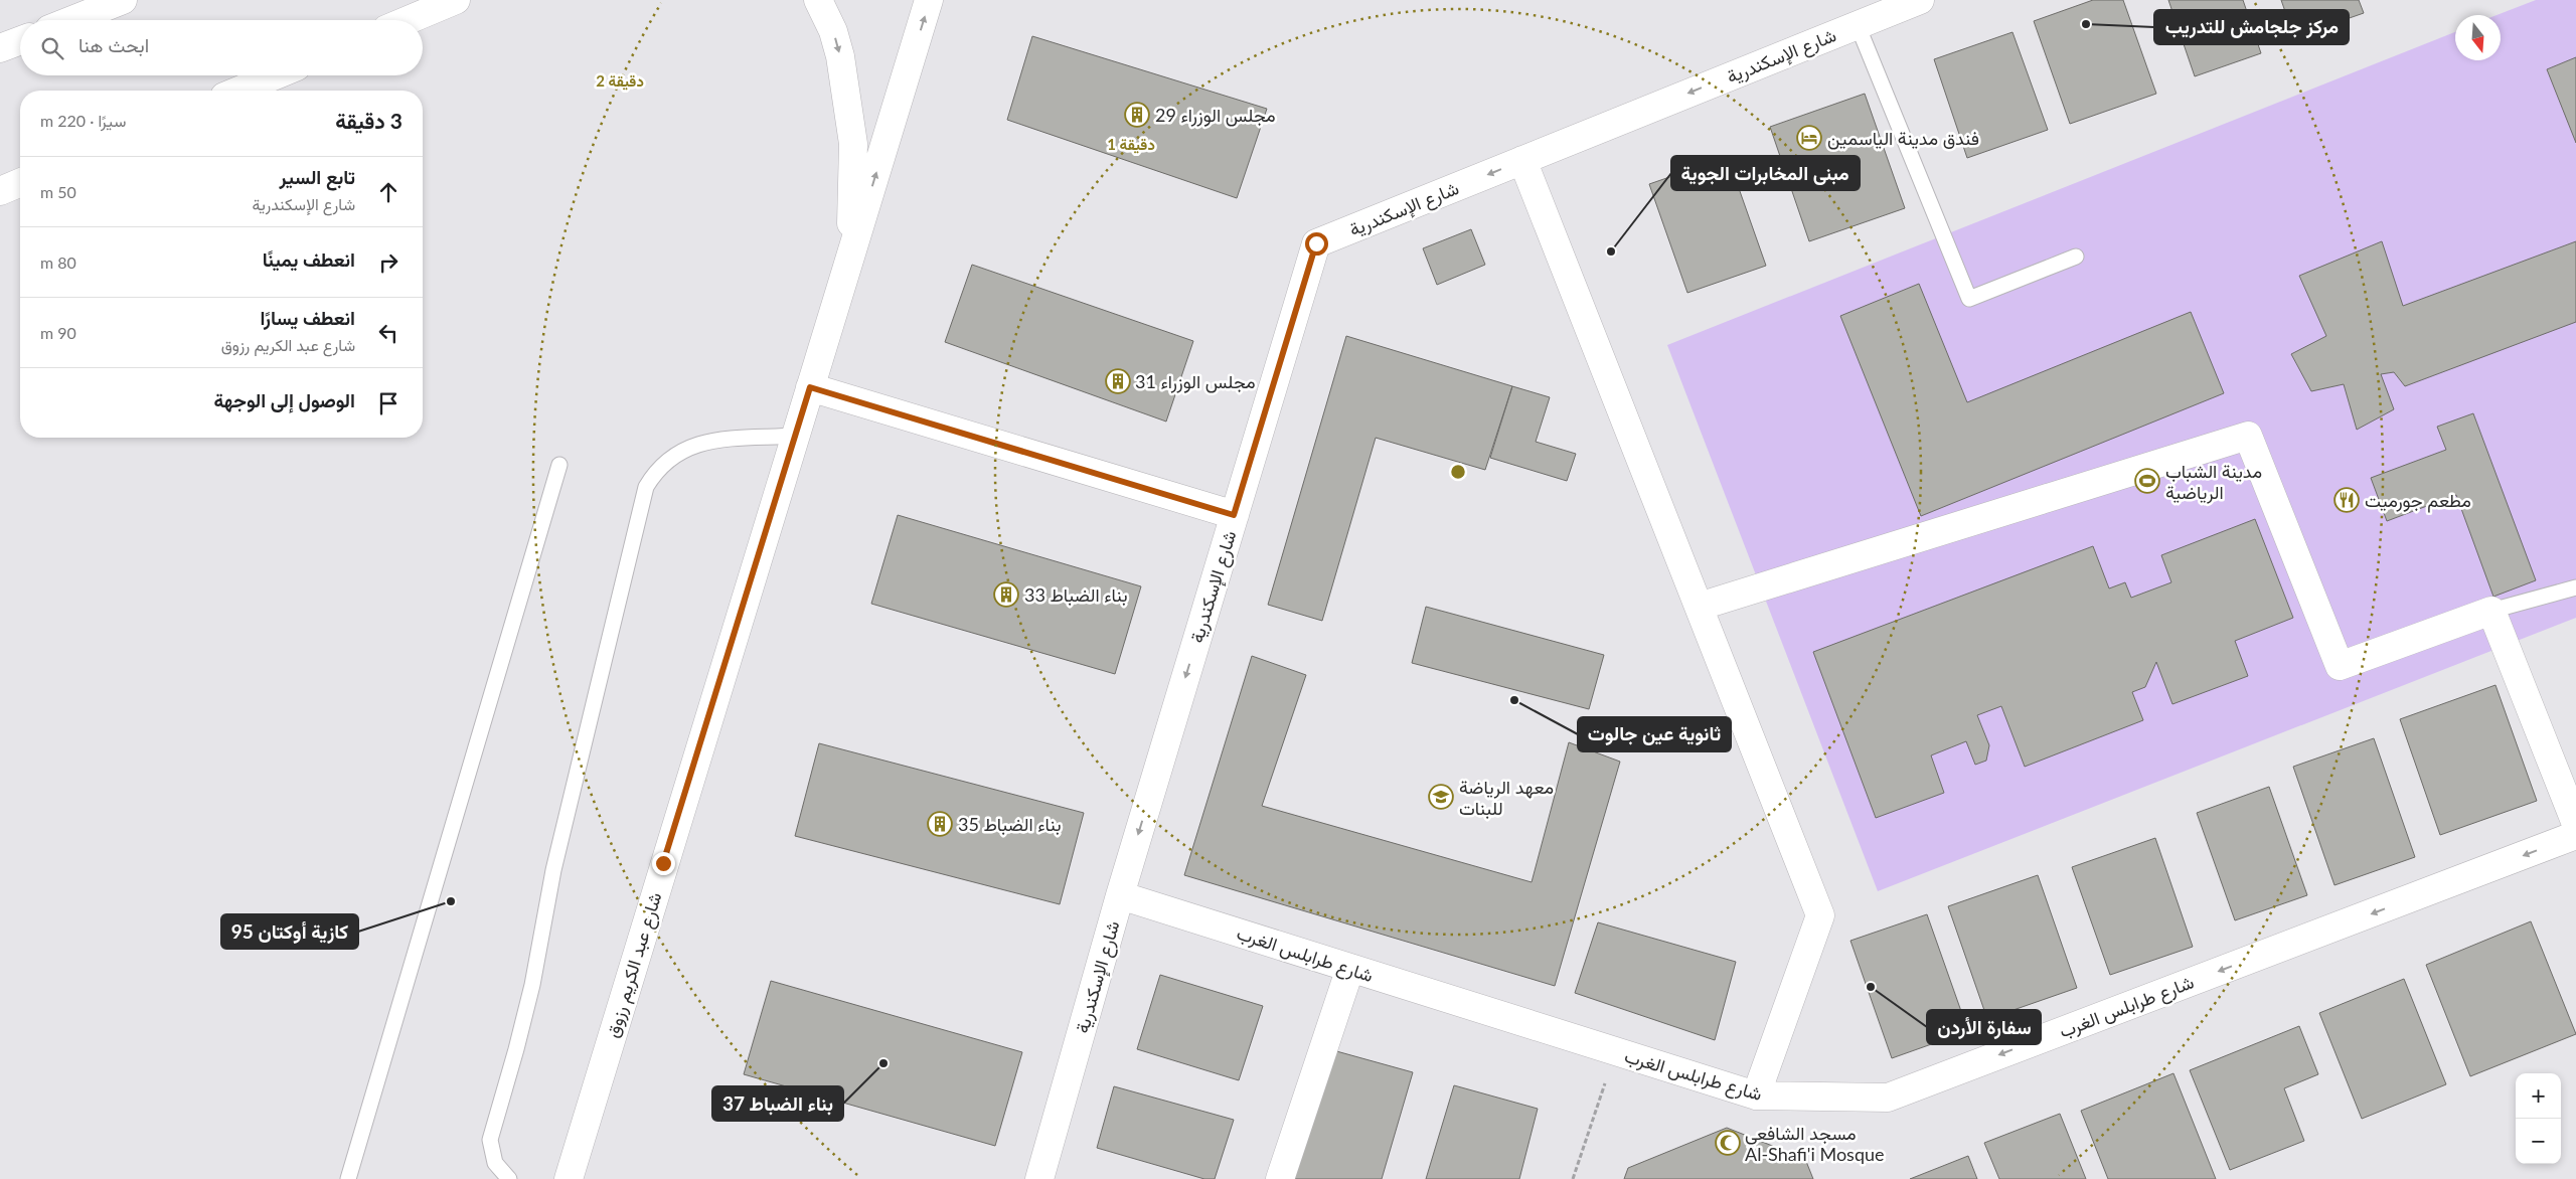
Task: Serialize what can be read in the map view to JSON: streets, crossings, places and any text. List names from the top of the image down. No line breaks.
{"streets":{"main road":["شارع الإسكندرية","شارع طرابلس الغرب","شارع عبد الكريم رزوق"]},"crossings":[["شارع الإسكندرية","شارع طرابلس الغرب"]],"one_way":["شارع الإسكندرية","شارع طرابلس الغرب"],"places":{"other":["مركز جلجامش للتدريب","مبنى المخابرات الجوية","ثانوية عين جالوت","كازية أوكتان 95","سفارة الأردن","بناء الضباط 37"],"building":["مجلس الوزراء 29","مجلس الوزراء 31","بناء الضباط 33","بناء الضباط 35"],"hotel":["فندق مدينة الياسمين"],"sports":["مدينة الشباب الرياضية"],"restaurant":["مطعم جورميت"],"school or university":["معهد الرياضة للبنات"],"mosque":["مسجد الشافعي Al-Shafi'i Mosque"]},"north":"bottom","page":{"search":"ابحث هنا","heading":["3 دقيقة","سيرًا · 220 m"],"list":[["تابع السير","شارع الإسكندرية","50 m"],["انعطف يمينًا","80 m"],["انعطف يسارًا","شارع عبد الكريم رزوق","90 m"],"الوصول إلى الوجهة"],"map_buttons":["+","−"]},"rings":["2 دقيقة","1 دقيقة"]}
